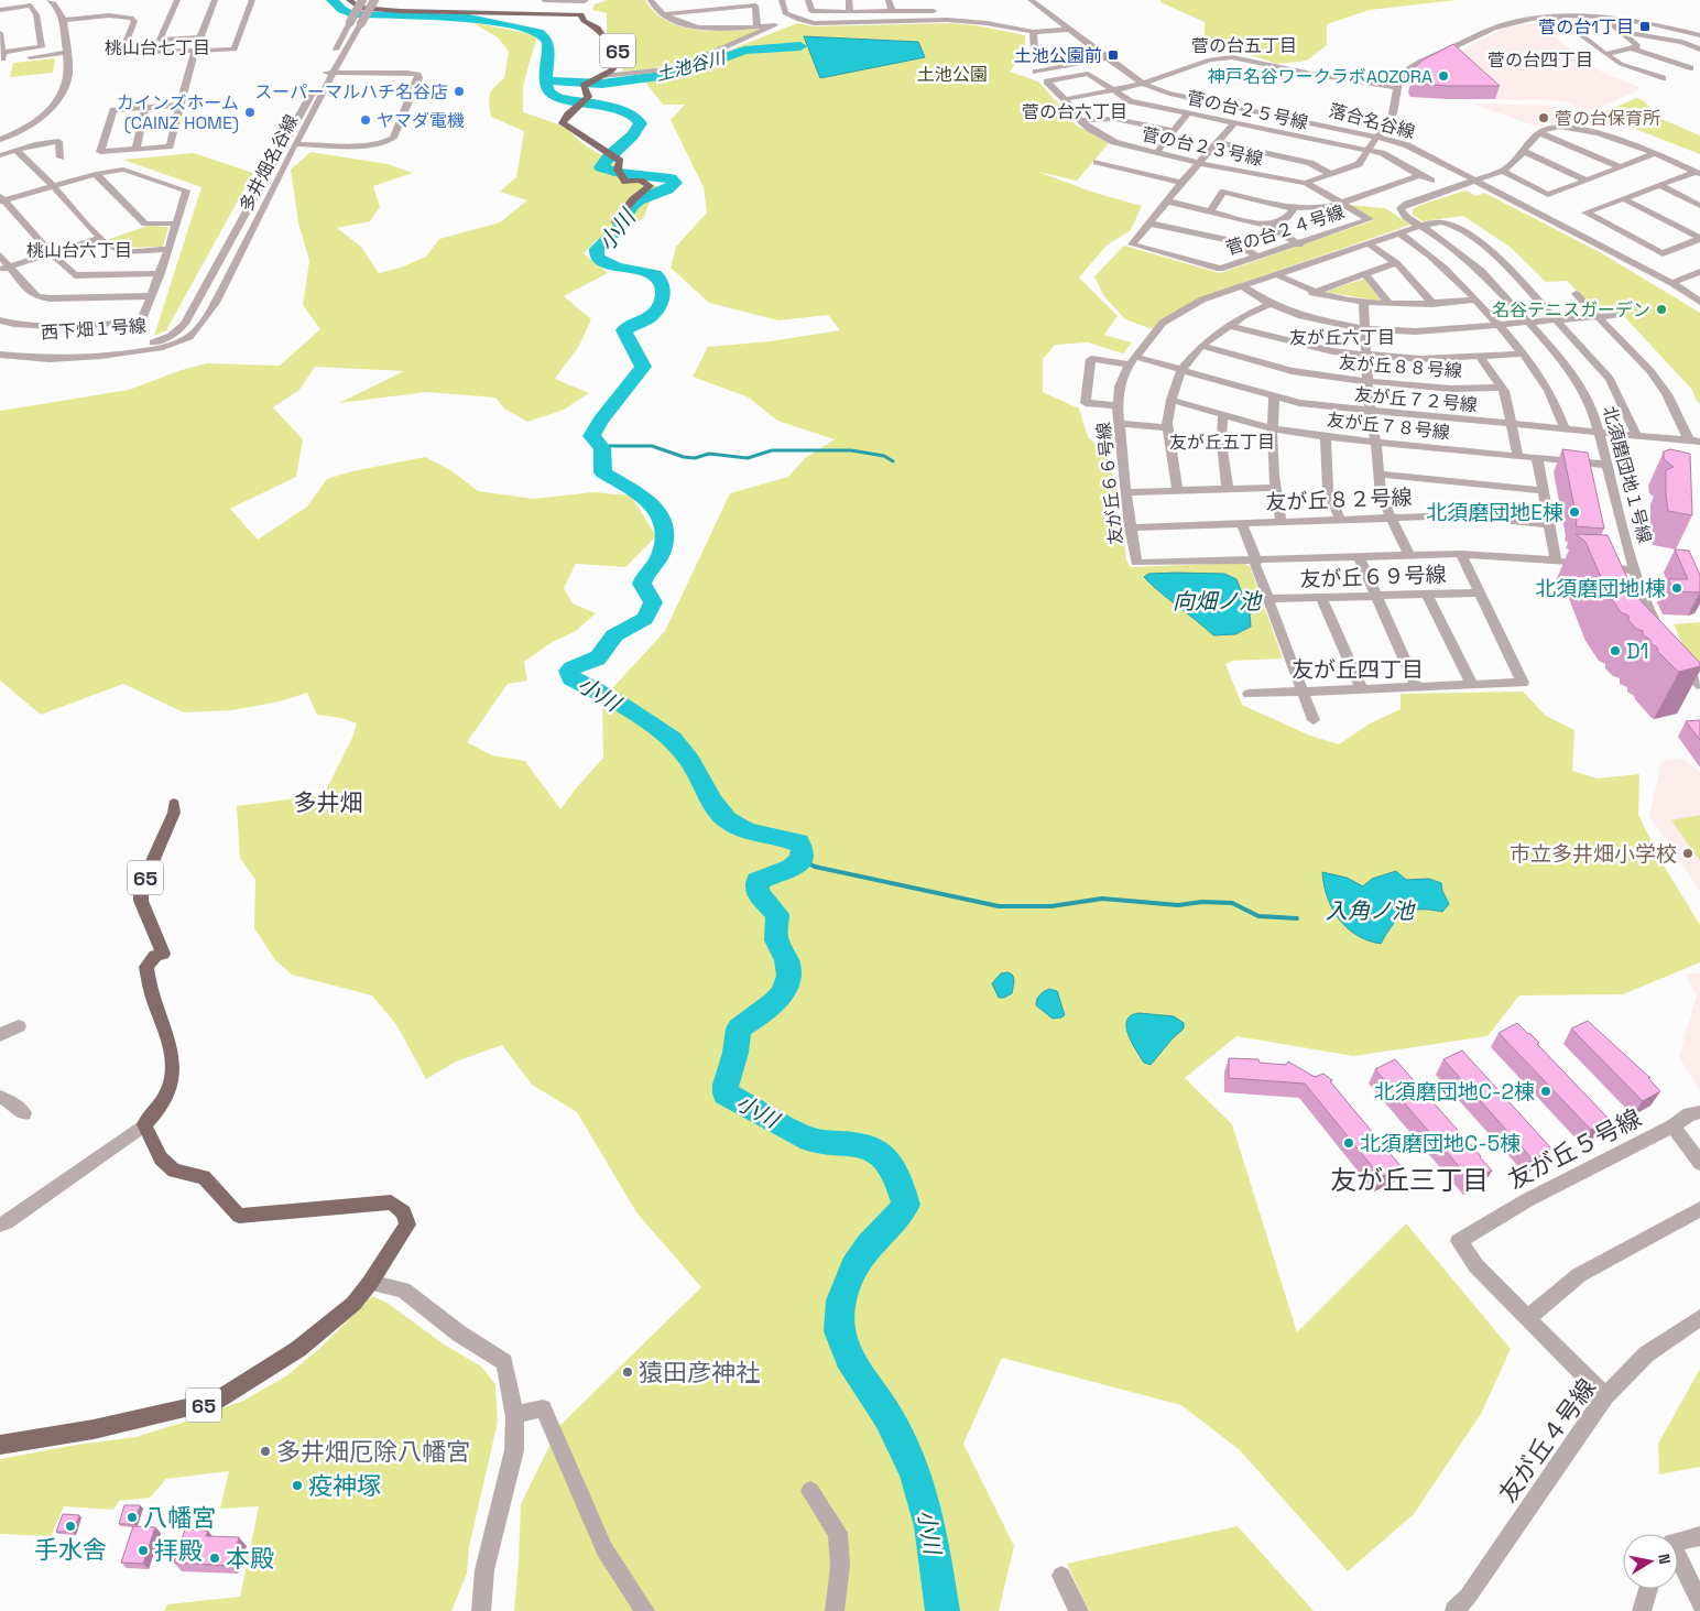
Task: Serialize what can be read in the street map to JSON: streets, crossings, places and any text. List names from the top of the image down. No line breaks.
{"streets":{"main road":["65"],"street":["菅の台２５号線","落合名谷線","菅の台２３号線","多井畑名谷線","菅の台２４号線","西下畑１号線","友が丘８８号線","友が丘７２号線","友が丘７８号線","北須磨団地１号線","友が丘６６号線","友が丘８２号線","友が丘６９号線","友が丘５号線","友が丘４号線"]},"crossings":[["菅の台２５号線","菅の台２３号線"],["菅の台２５号線","菅の台２４号線"],["落合名谷線","菅の台２３号線"],["落合名谷線","北須磨団地１号線"],["菅の台２３号線","菅の台２４号線"],["多井畑名谷線","西下畑１号線"],["友が丘７２号線","北須磨団地１号線"],["友が丘７２号線","友が丘６６号線"],["友が丘７８号線","北須磨団地１号線"],["北須磨団地１号線","友が丘６６号線"],["友が丘６６号線","友が丘８２号線"],["友が丘５号線","友が丘４号線"]],"districts":["菅の台五丁目","桃山台七丁目","菅の台四丁目","菅の台六丁目","桃山台六丁目","友が丘六丁目","友が丘五丁目","友が丘四丁目","多井畑","友が丘三丁目"],"water":["土池谷川","小川","向畑ノ池","入角ノ池"],"parks":["土池公園"],"places":{"transit":["菅の台1丁目","土池公園前"],"other":["神戸名谷ワークラボAOZORA","スーパーマルハチ名谷店","カインズホーム (CAINZ HOME)","菅の台保育所","ヤマダ電機","名谷テニスガーデン","北須磨団地E棟","北須磨団地I棟","D1","市立多井畑小学校","北須磨団地C-2棟","北須磨団地C-5棟","猿田彦神社","多井畑厄除八幡宮","疫神塚","八幡宮","手水舎","拝殿","本殿"]},"north":"right"}
